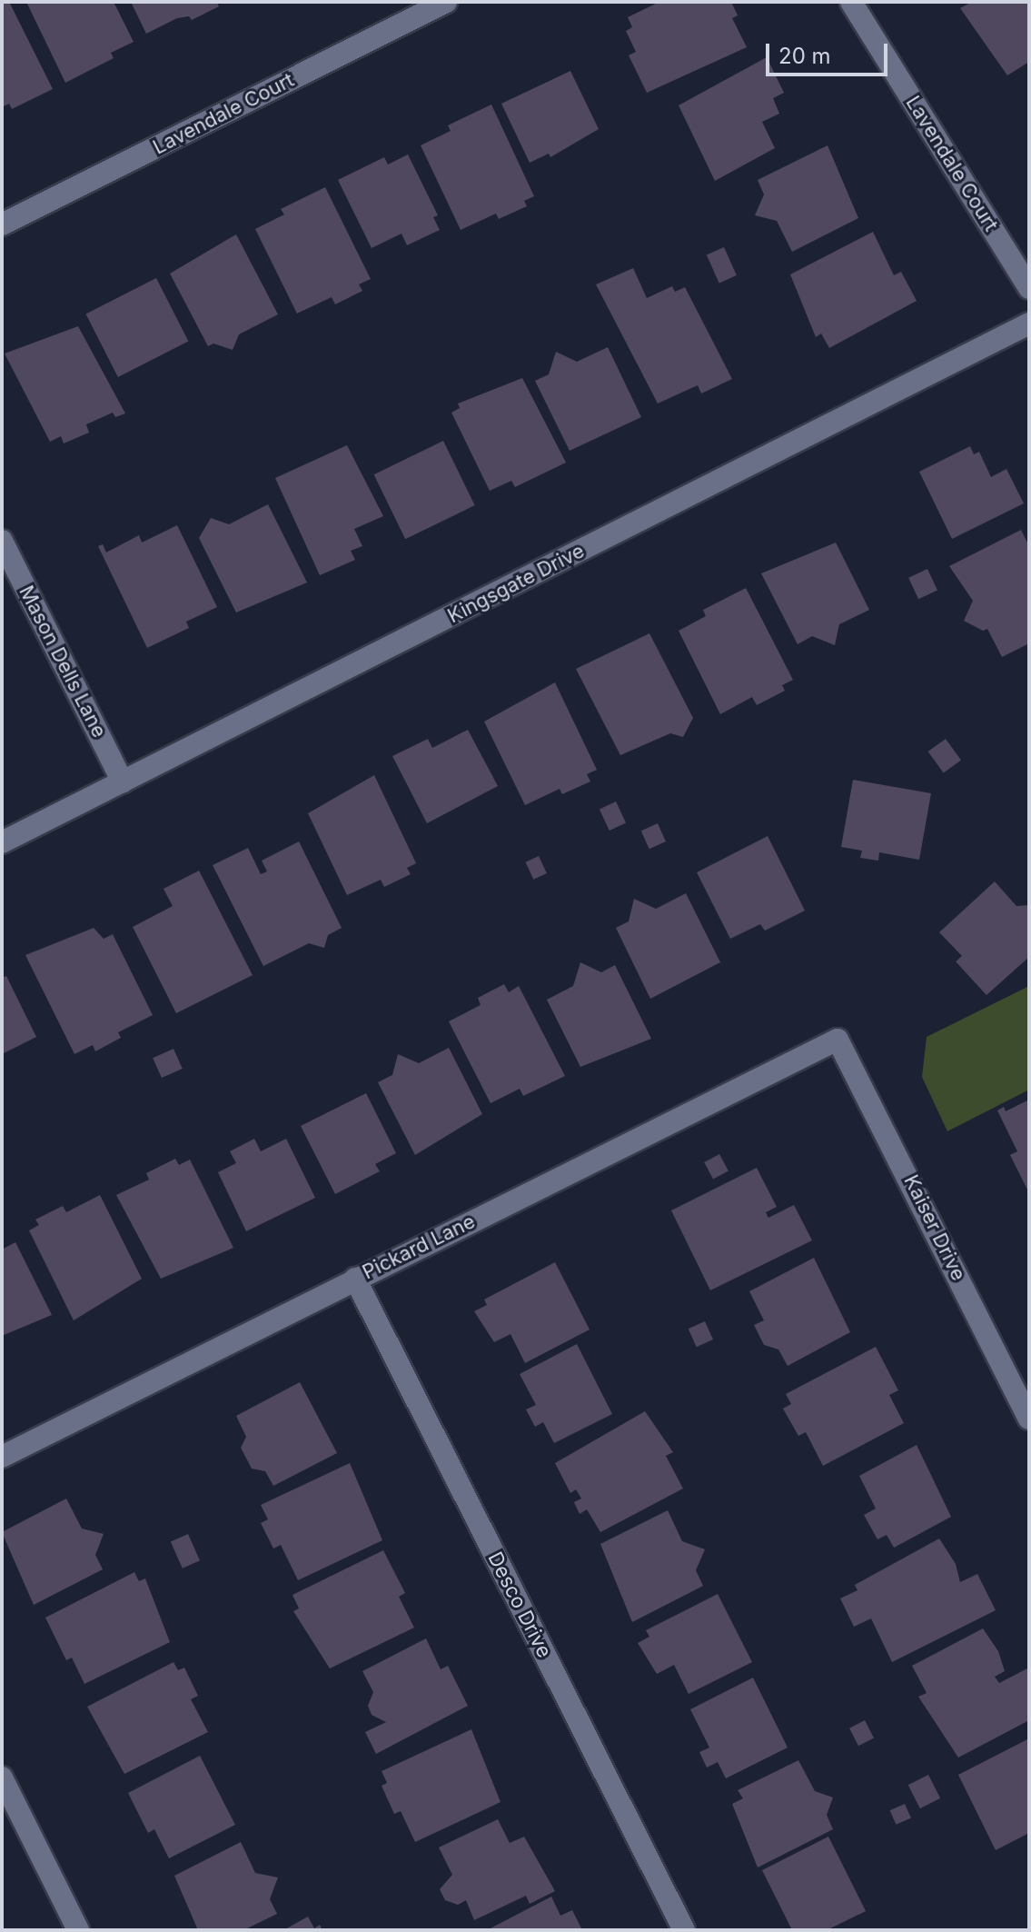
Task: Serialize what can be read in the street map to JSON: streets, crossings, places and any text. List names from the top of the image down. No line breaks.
{"streets":{"street":["Lavendale Court","Kingsgate Drive","Mason Dells Lane","Kaiser Drive","Pickard Lane","Desco Drive"]},"crossings":[["Kingsgate Drive","Mason Dells Lane"],["Kaiser Drive","Pickard Lane"],["Pickard Lane","Desco Drive"]],"scale_bar":"20 m"}
